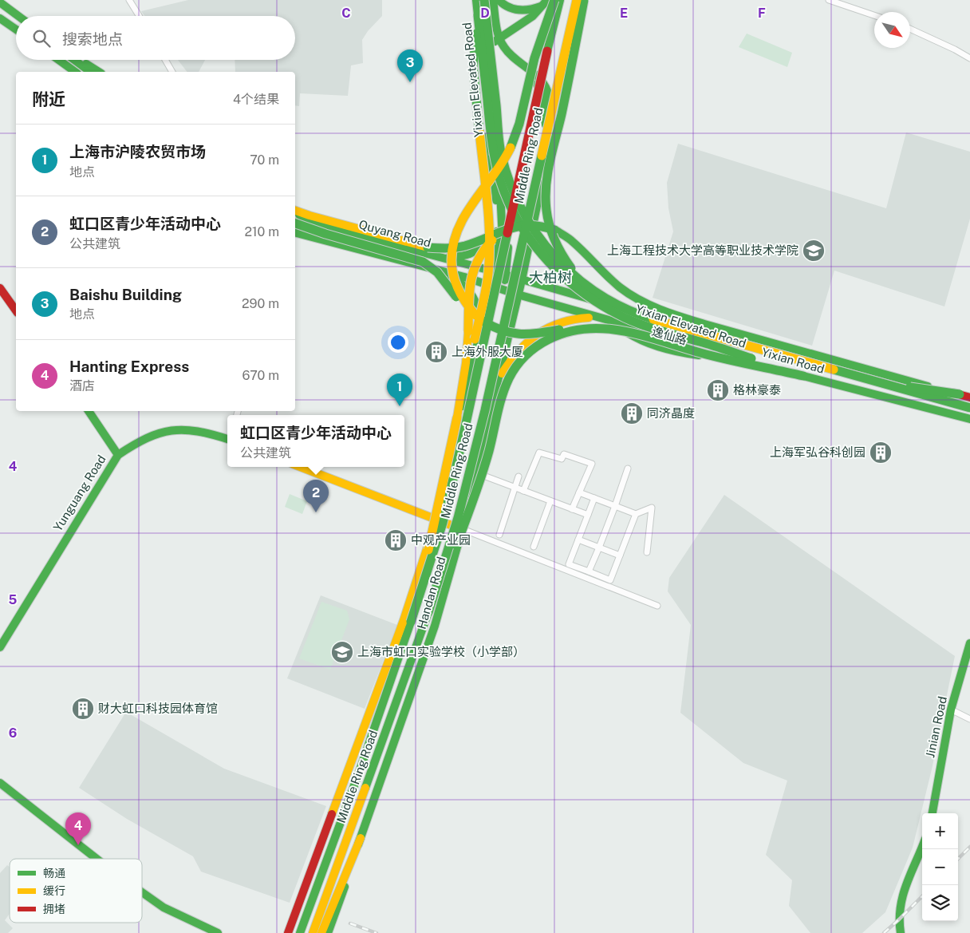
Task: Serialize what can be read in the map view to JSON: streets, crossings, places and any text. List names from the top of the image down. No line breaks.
{"streets":{"main road":["Yixian Elevated Road","Middle Ring Road","Quyang Road","逸仙路","Yixian Road","Yunguang Road","Handan Road","Jinian Road"]},"crossings":[["Yixian Elevated Road","Yixian Road"],["Quyang Road","Yixian Road"],["Quyang Road","Handan Road"],["逸仙路","Yixian Road"]],"districts":["大柏树"],"places":{"school or university":["上海工程技术大学高等职业技术学院","上海市虹口实验学校（小学部）"],"building":["上海外服大厦","格林豪泰","同济晶度","上海军弘谷科创园","中观产业园","财大虹口科技园体育馆"]},"legend":["畅通","缓行","拥堵"],"north":"bottom right","page":{"search":"搜索地点","pins":["3","1","2","4"],"heading":["附近","4个结果"],"list":[{"mark":"1","name":"上海市沪陵农贸市场","note":"地点","value":"70 m"},{"mark":"2","name":"虹口区青少年活动中心","note":"公共建筑","value":"210 m"},{"mark":"3","name":"Baishu Building","note":"地点","value":"290 m"},{"mark":"4","name":"Hanting Express","note":"酒店","value":"670 m"}],"popup":["虹口区青少年活动中心","公共建筑"],"map_buttons":["+","−"]},"grid":{"columns":["C","D","E","F"],"rows":["4","5","6"]}}
